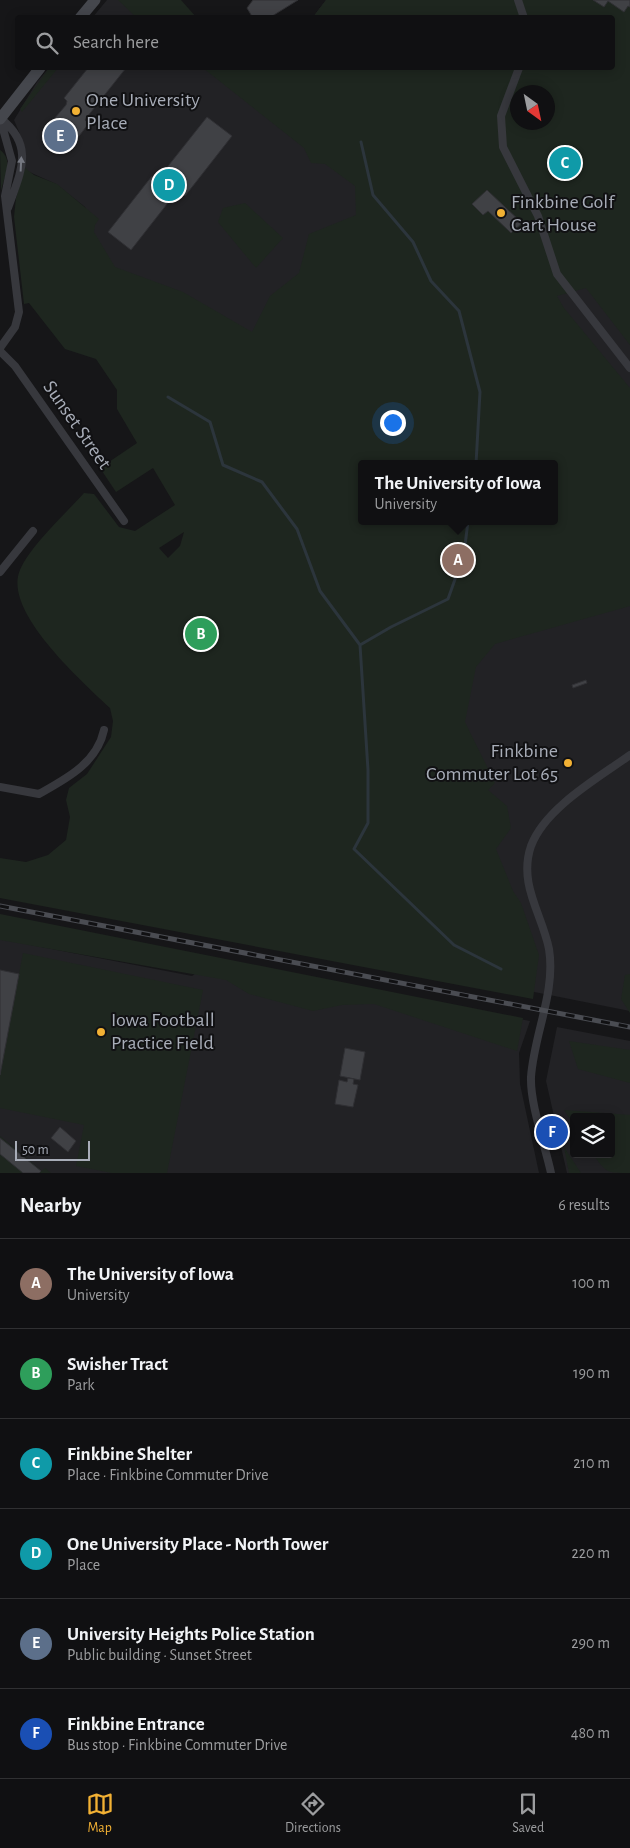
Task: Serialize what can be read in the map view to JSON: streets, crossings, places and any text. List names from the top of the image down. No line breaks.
{"streets":{"street":["Sunset Street"]},"places":["One University Place","Finkbine Golf Cart House","Finkbine Commuter Lot 65","Iowa Football Practice Field"],"scale_bar":"50 m","north":"bottom right","page":{"search":"Search here","pins":["E","C","D","A","B","F"],"popup":["The University of Iowa","University"],"scale":"50 m","heading":["Nearby","6 results"],"list":[{"mark":"A","name":"The University of Iowa","note":"University","value":"100 m"},{"mark":"B","name":"Swisher Tract","note":"Park","value":"190 m"},{"mark":"C","name":"Finkbine Shelter","note":"Place · Finkbine Commuter Drive","value":"210 m"},{"mark":"D","name":"One University Place - North Tower","note":"Place","value":"220 m"},{"mark":"E","name":"University Heights Police Station","note":"Public building · Sunset Street","value":"290 m"},{"mark":"F","name":"Finkbine Entrance","note":"Bus stop · Finkbine Commuter Drive","value":"480 m"}],"nav":["Map","Directions","Saved"]}}
